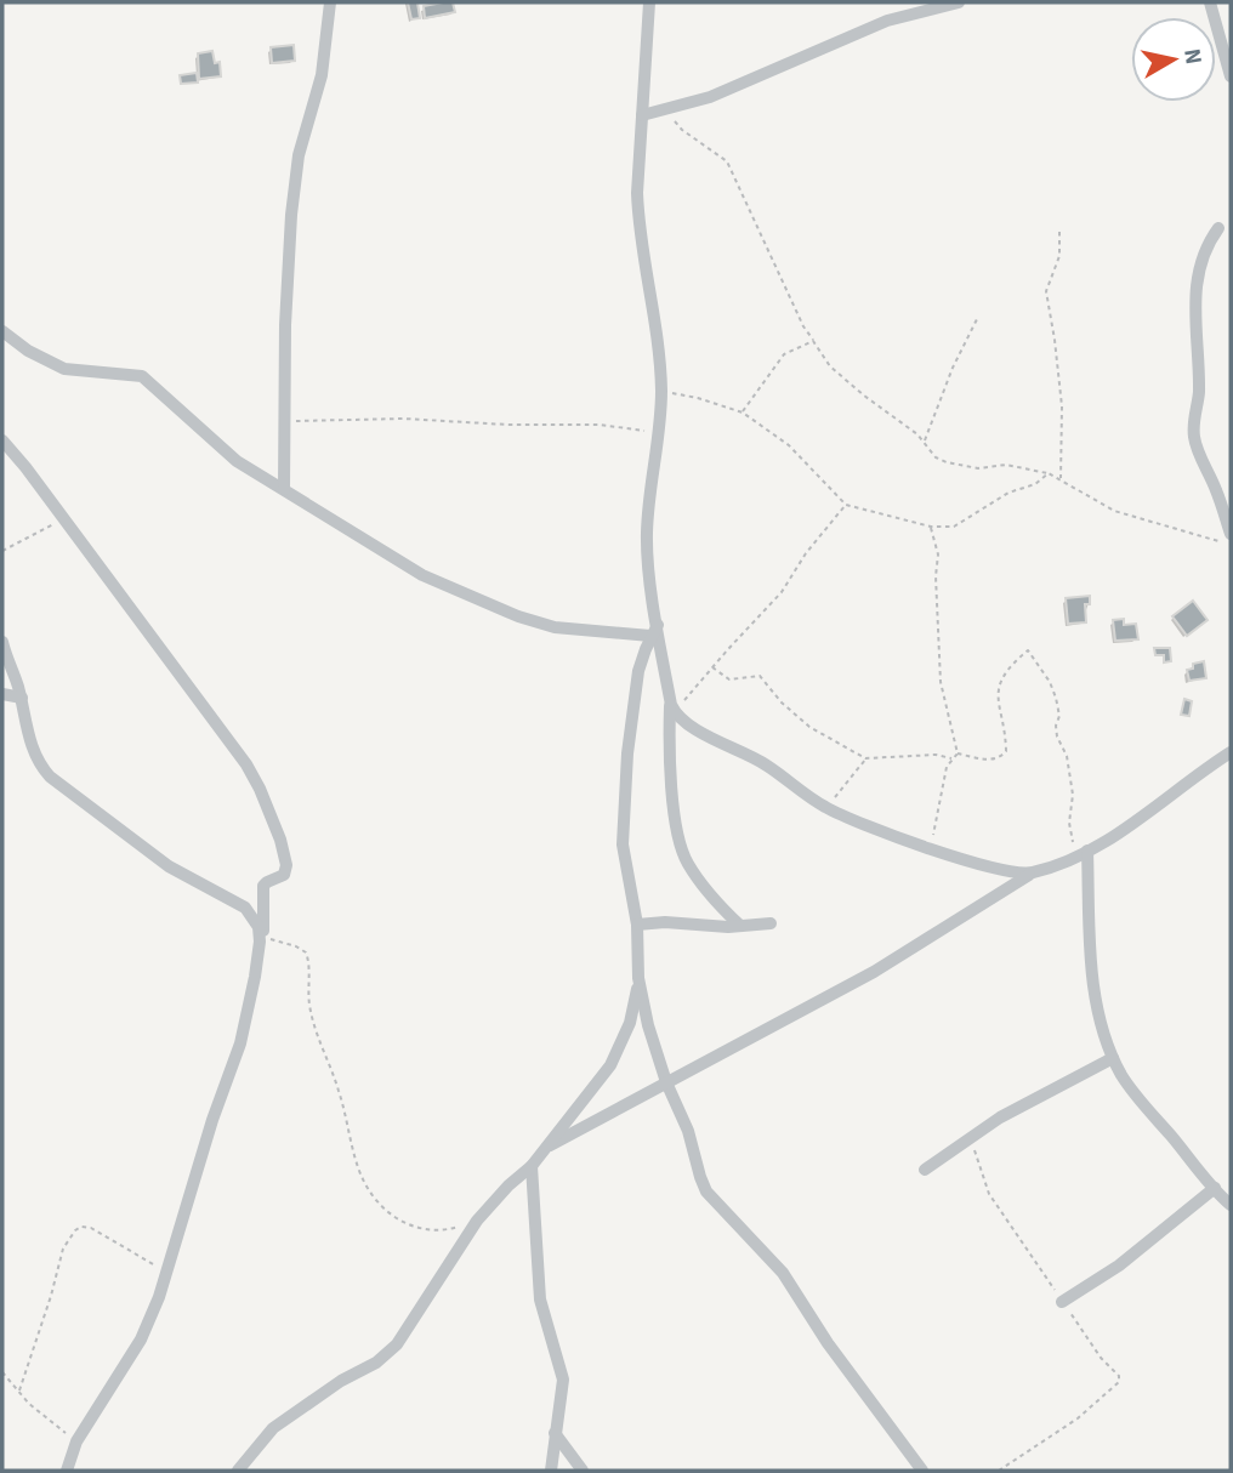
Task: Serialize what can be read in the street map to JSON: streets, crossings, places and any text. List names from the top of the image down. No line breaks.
{"north":"right"}
